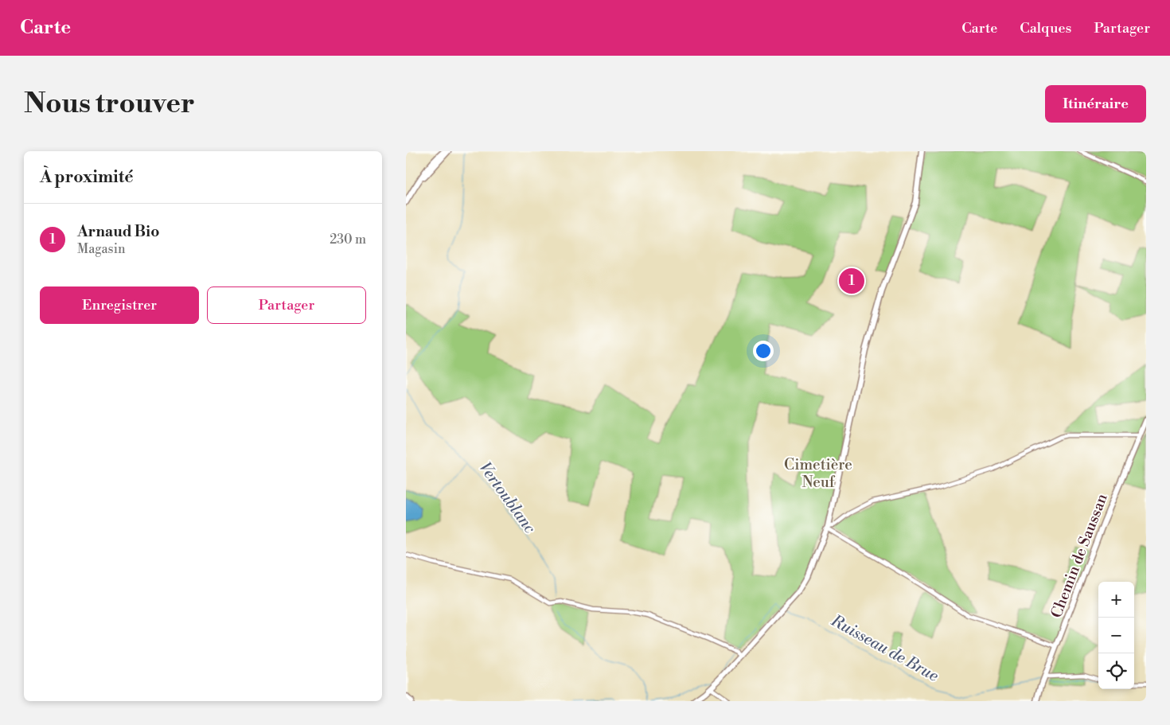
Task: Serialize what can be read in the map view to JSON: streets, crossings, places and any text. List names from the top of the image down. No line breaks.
{"streets":{"street":["Chemin de Saussan"]},"water":["Vertoublanc","Ruisseau de Brue"],"parks":["Cimetière Neuf"],"page":{"header":"Carte","nav":["Carte","Calques","Partager"],"buttons":["Itinéraire",["Enregistrer","Partager"]],"title":"Nous trouver","heading":"À proximité","list":[{"mark":"1","name":"Arnaud Bio","note":"Magasin","value":"230 m"}],"pins":"1","map_buttons":["+","−"]}}
